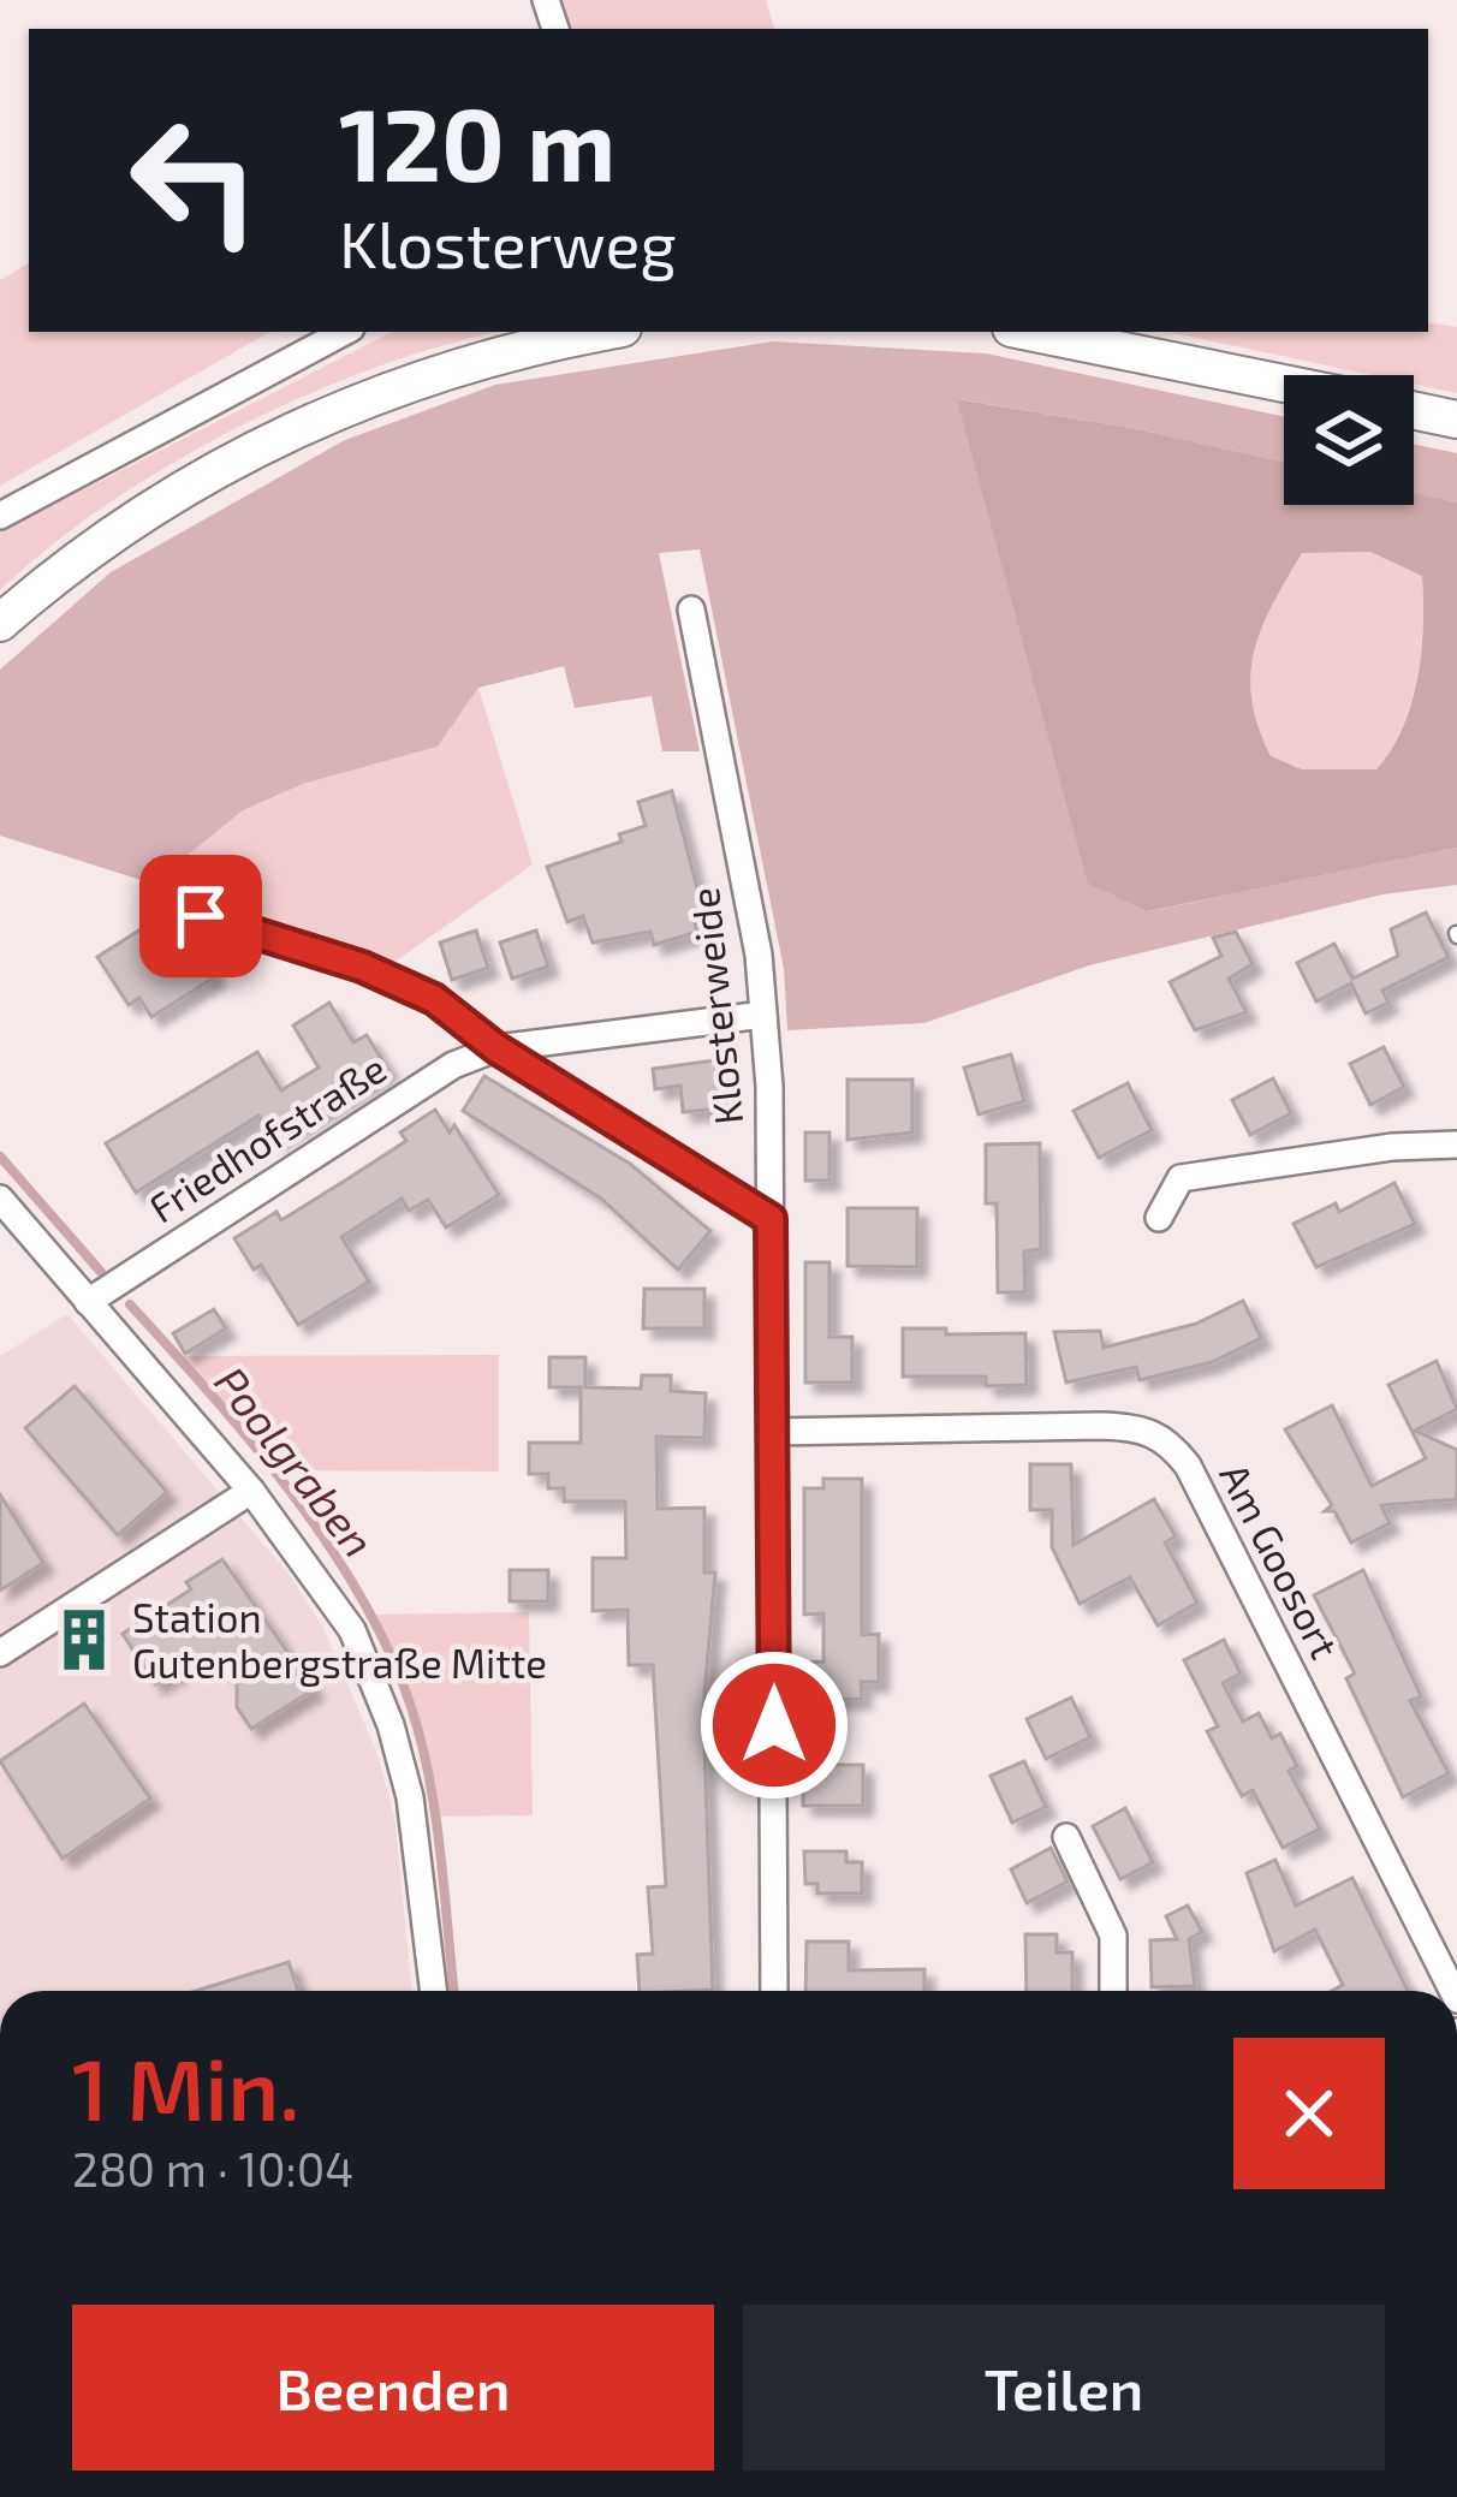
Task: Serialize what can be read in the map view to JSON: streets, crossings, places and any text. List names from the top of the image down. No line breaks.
{"streets":{"street":["Klosterweide","Friedhofstraße","Am Goosort"]},"crossings":[["Klosterweide","Friedhofstraße"],["Klosterweide","Am Goosort"]],"water":["Poolgraben"],"places":{"building":["Station Gutenbergstraße Mitte"]},"page":{"turn":["120 m","Klosterweg"],"heading":["1 Min.","280 m · 10:04"],"buttons":["Beenden","Teilen"]}}
